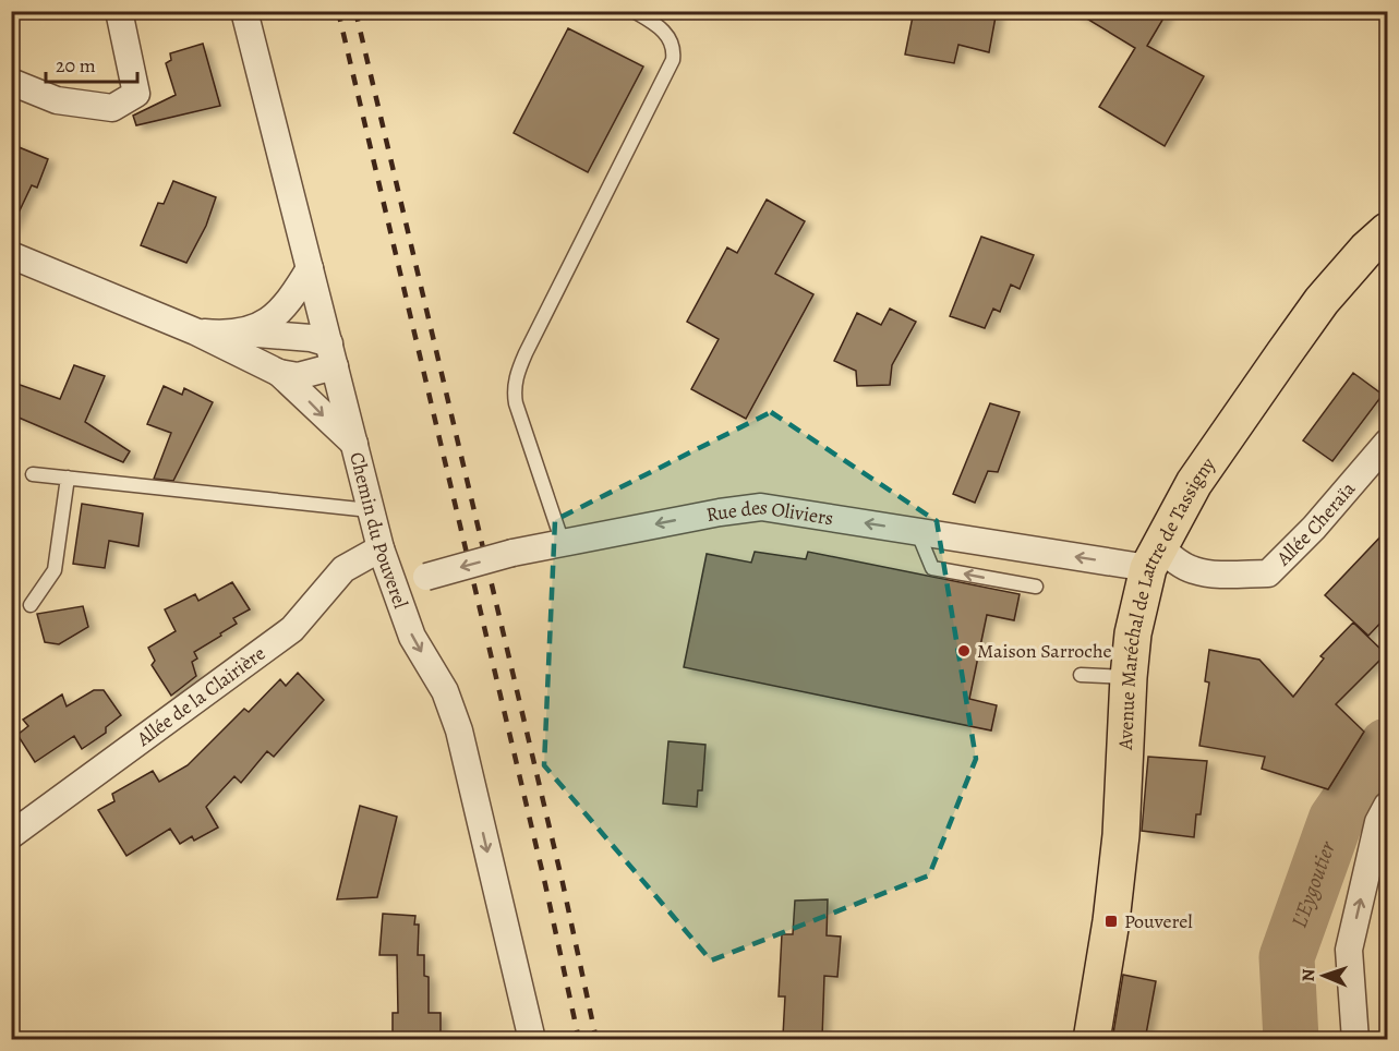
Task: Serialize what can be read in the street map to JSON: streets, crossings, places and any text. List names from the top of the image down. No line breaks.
{"streets":{"main road":["Avenue Maréchal de Lattre de Tassigny"],"street":["Rue des Oliviers","Allée Cheraïa","Chemin du Pouverel","Allée de la Clairière"]},"crossings":[["Rue des Oliviers","Allée Cheraïa"],["Rue des Oliviers","Chemin du Pouverel"],["Rue des Oliviers","Avenue Maréchal de Lattre de Tassigny"],["Allée Cheraïa","Avenue Maréchal de Lattre de Tassigny"],["Chemin du Pouverel","Allée de la Clairière"]],"one_way":["Rue des Oliviers","Chemin du Pouverel"],"water":["L'Eygoutier"],"places":{"other":["Maison Sarroche"],"transit":["Pouverel"]},"scale_bar":"20 m","north":"left"}
